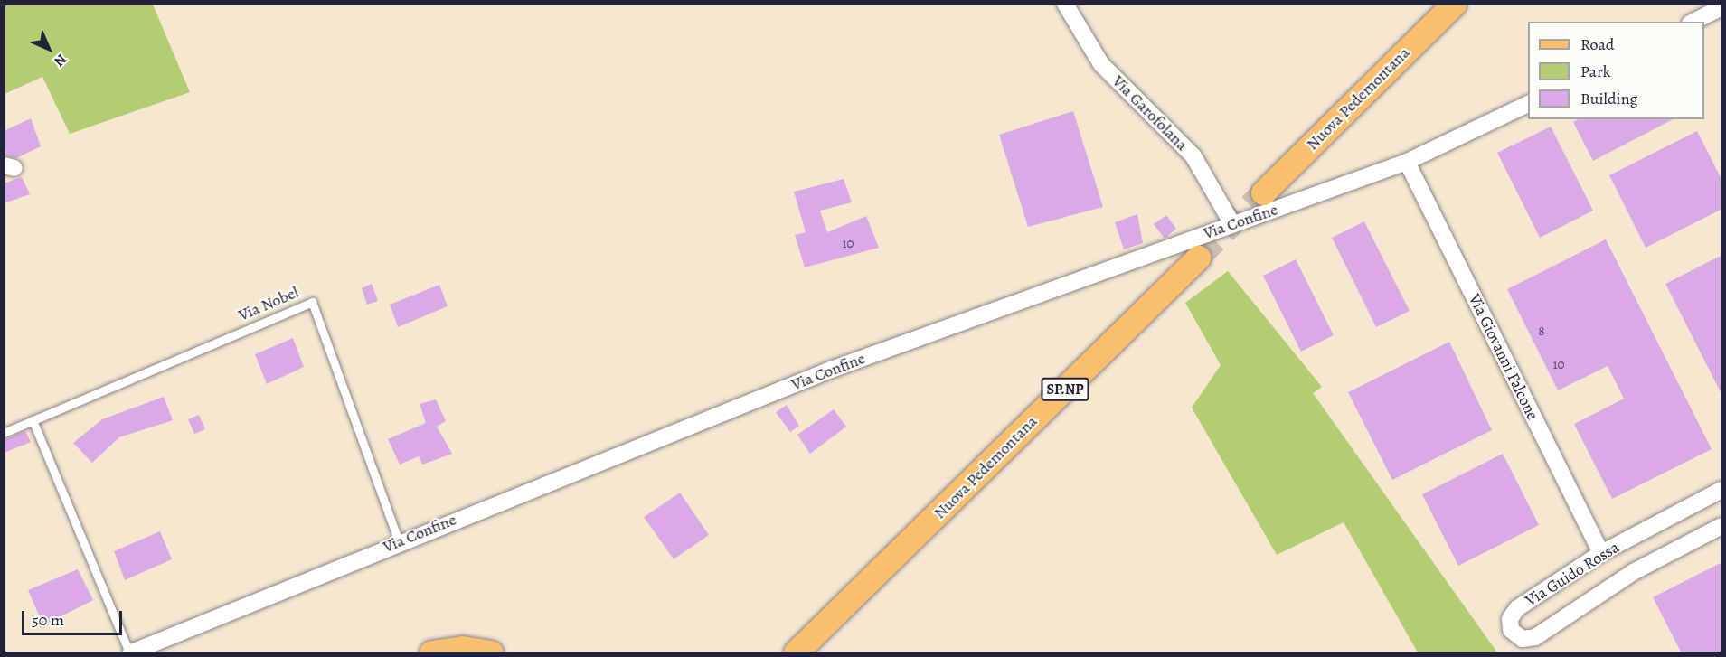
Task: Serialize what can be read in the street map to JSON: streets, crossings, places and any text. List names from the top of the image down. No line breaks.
{"streets":{"main road":["Nuova Pedemontana","SP.NP"],"street":["Via Garofolana","Via Confine","Via Giovanni Falcone","Via Guido Rossa"],"lane":["Via Nobel"]},"crossings":[["Via Garofolana","Via Confine"],["Via Confine","Via Nobel"],["Via Confine","Via Giovanni Falcone"],["Via Giovanni Falcone","Via Guido Rossa"]],"house_numbers":["10","8","10"],"legend":["Road","Park","Building"],"scale_bar":"50 m","north":"bottom right"}
